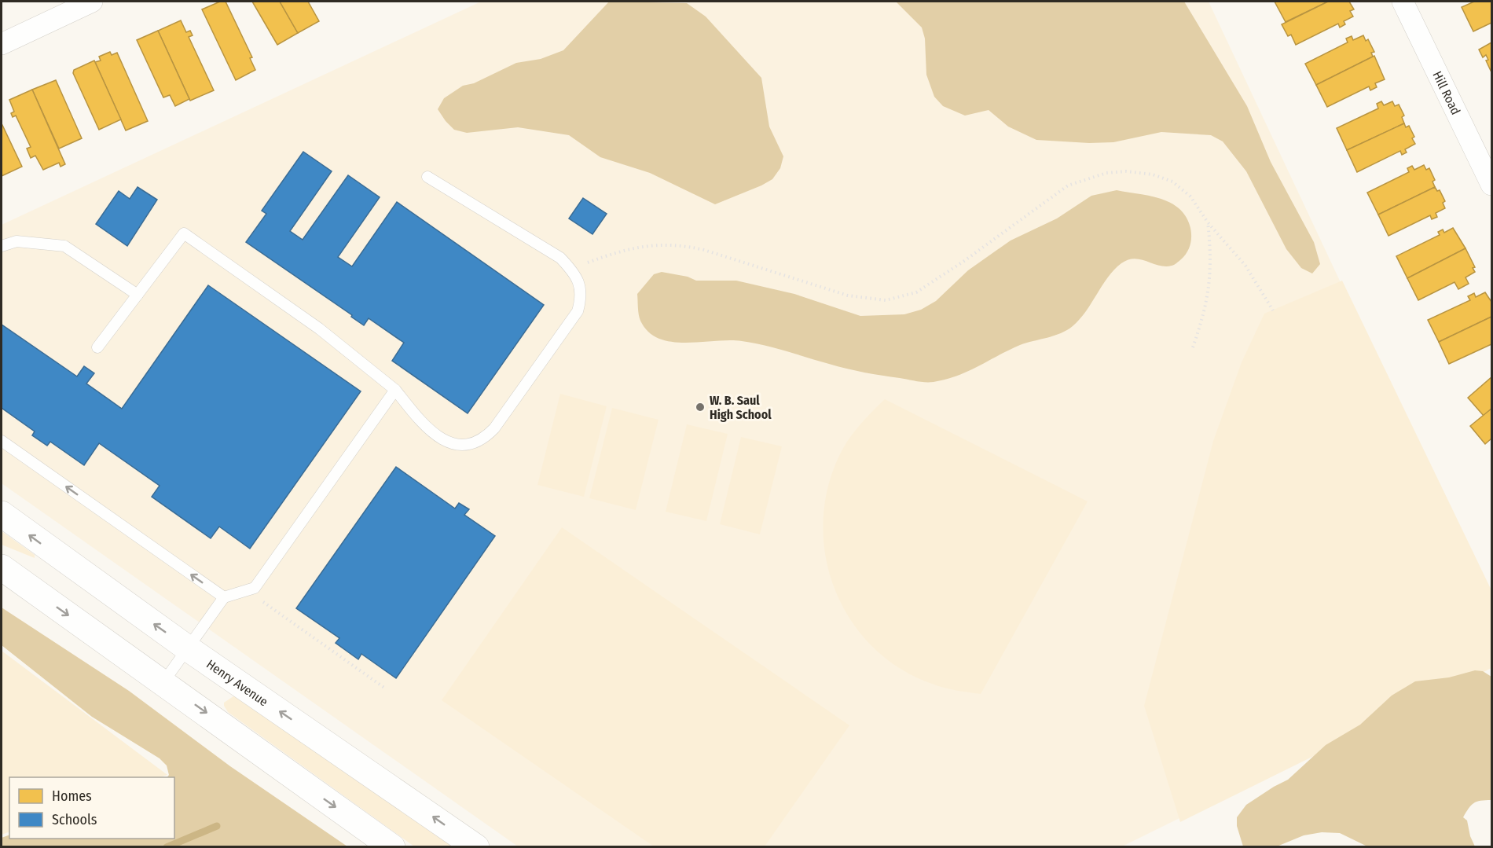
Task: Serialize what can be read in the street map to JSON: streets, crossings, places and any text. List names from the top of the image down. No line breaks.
{"streets":{"main road":["Henry Avenue"],"street":["Hill Road"]},"places":["W. B. Saul High School"],"legend":["Homes","Schools"]}
